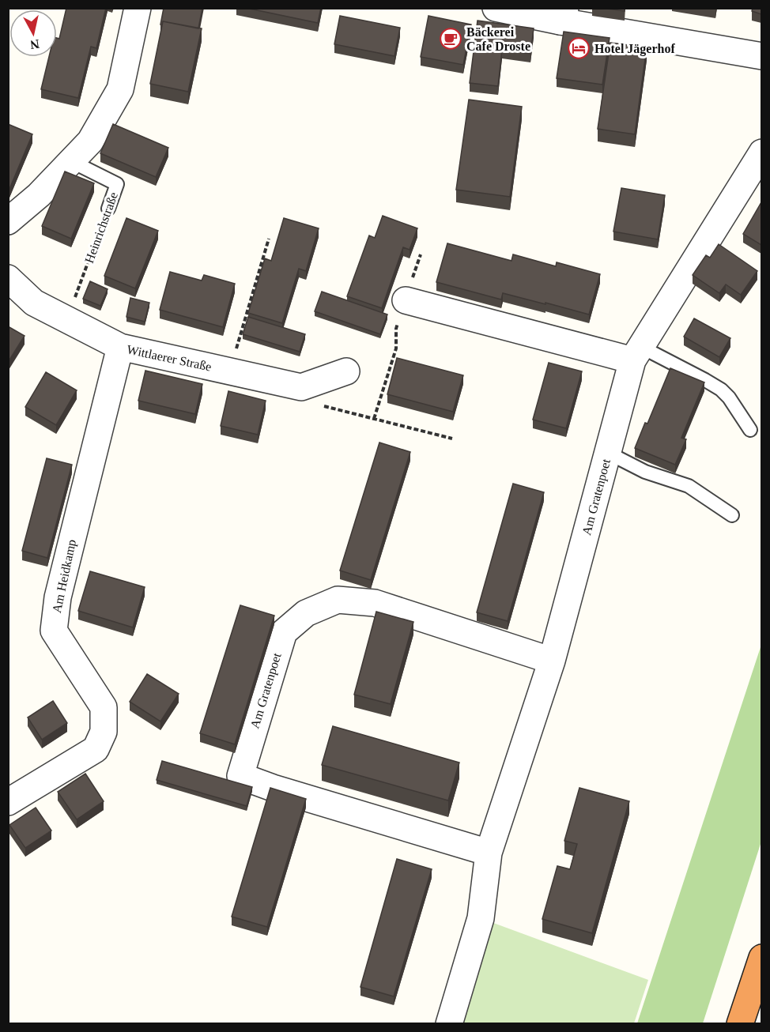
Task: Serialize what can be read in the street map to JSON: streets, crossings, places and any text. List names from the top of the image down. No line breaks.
{"streets":{"street":["Wittlaerer Straße","Am Gratenpoet","Am Heidkamp"],"lane":["Heinrichstraße"]},"crossings":[["Heinrichstraße","Wittlaerer Straße"],["Wittlaerer Straße","Am Heidkamp"]],"places":{"cafe":["Bäckerei Cafe Droste"],"hotel":["Hotel Jägerhof"]},"north":"bottom"}
